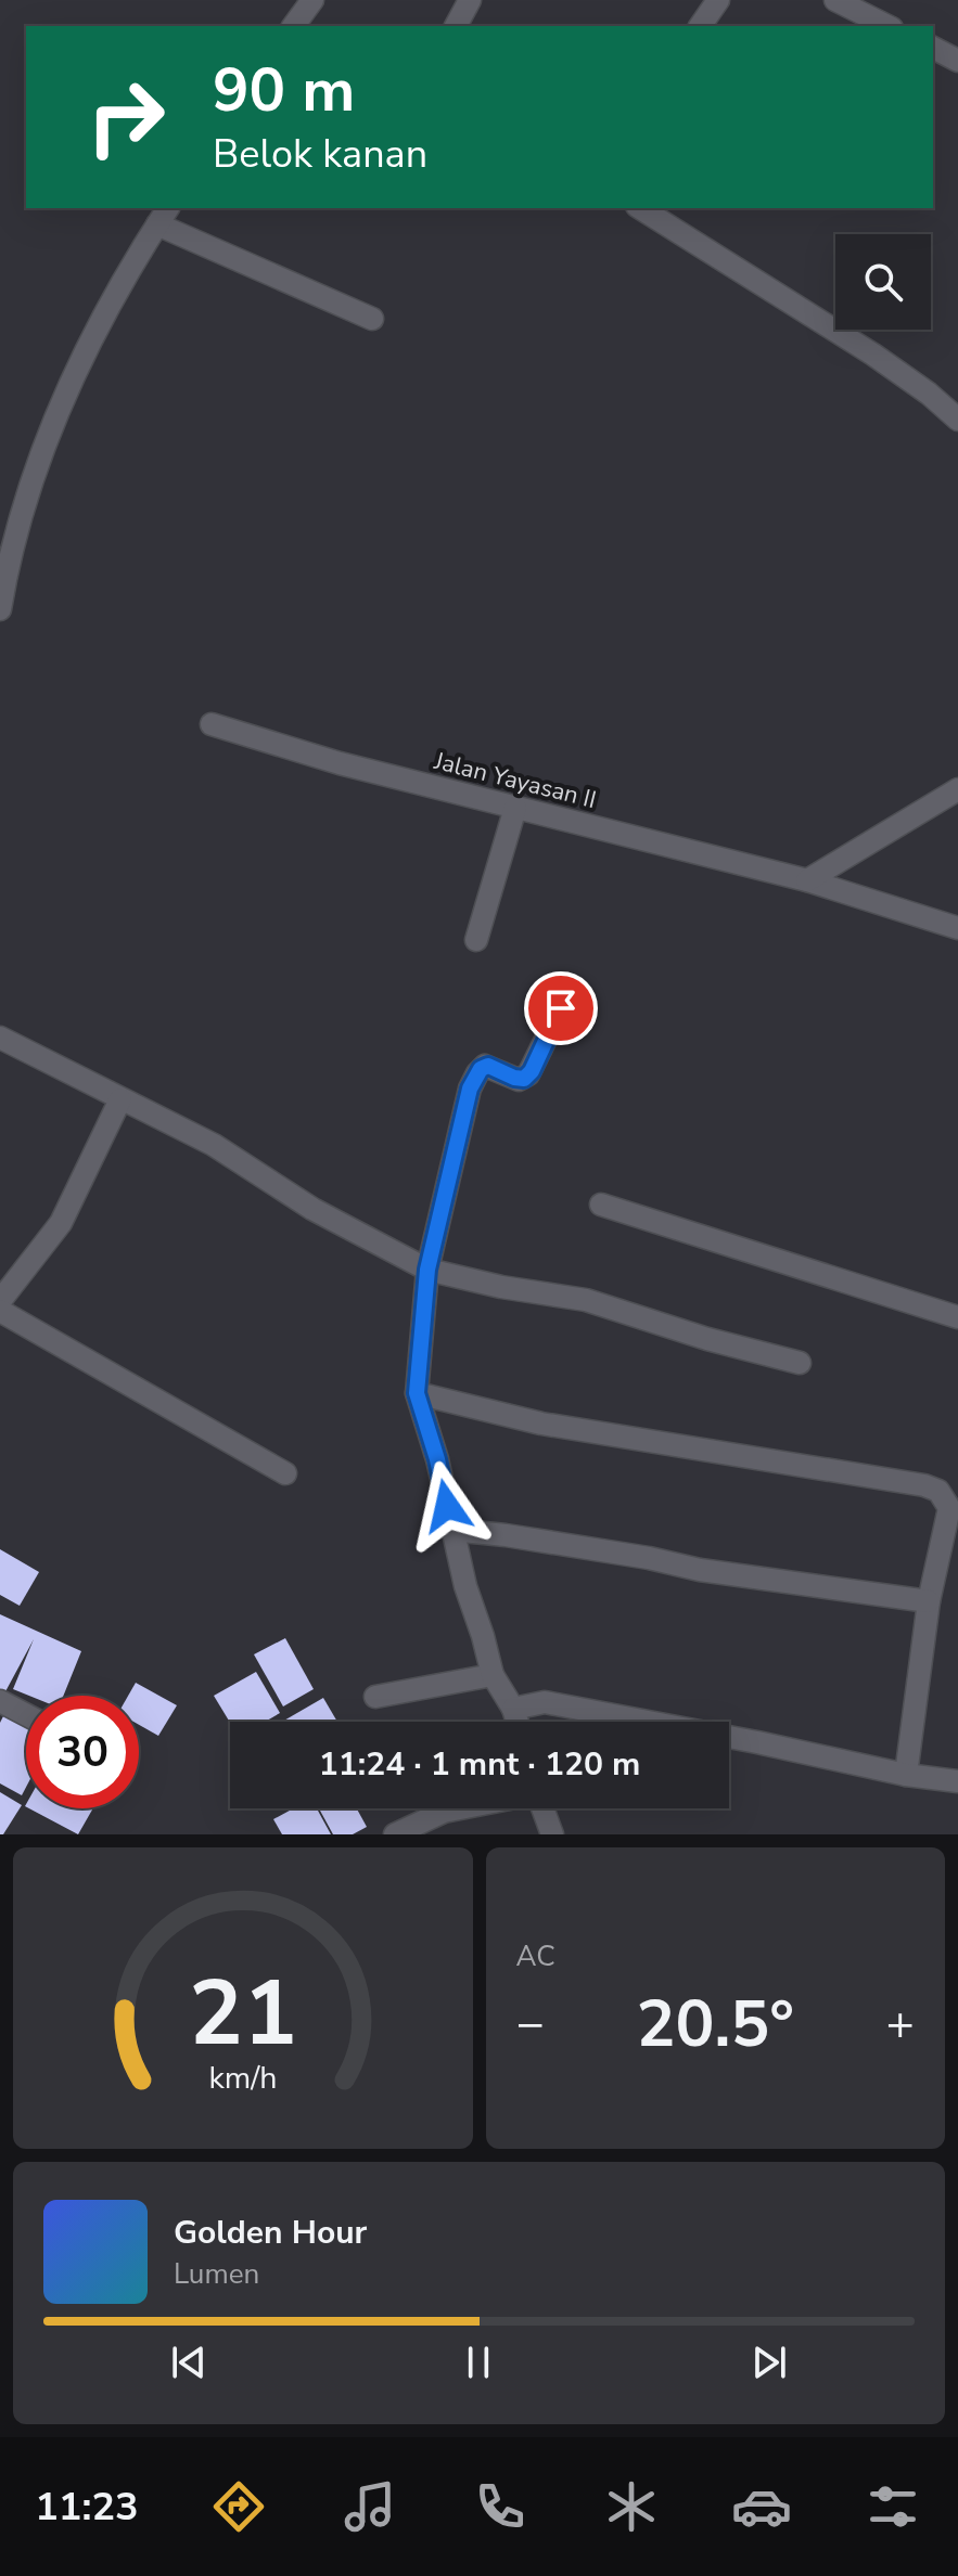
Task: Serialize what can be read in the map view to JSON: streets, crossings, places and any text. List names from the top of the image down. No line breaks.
{"streets":{"street":["Jalan Yayasan II"]},"page":{"turn":["90 m","Belok kanan"],"limit":"30","trip":"11:24 · 1 mnt · 120 m","tile":"AC","heat":["−","20.5°","+"],"song":["Golden Hour","Lumen"],"tabs":"11:23","gauge":["21","km/h"]}}
